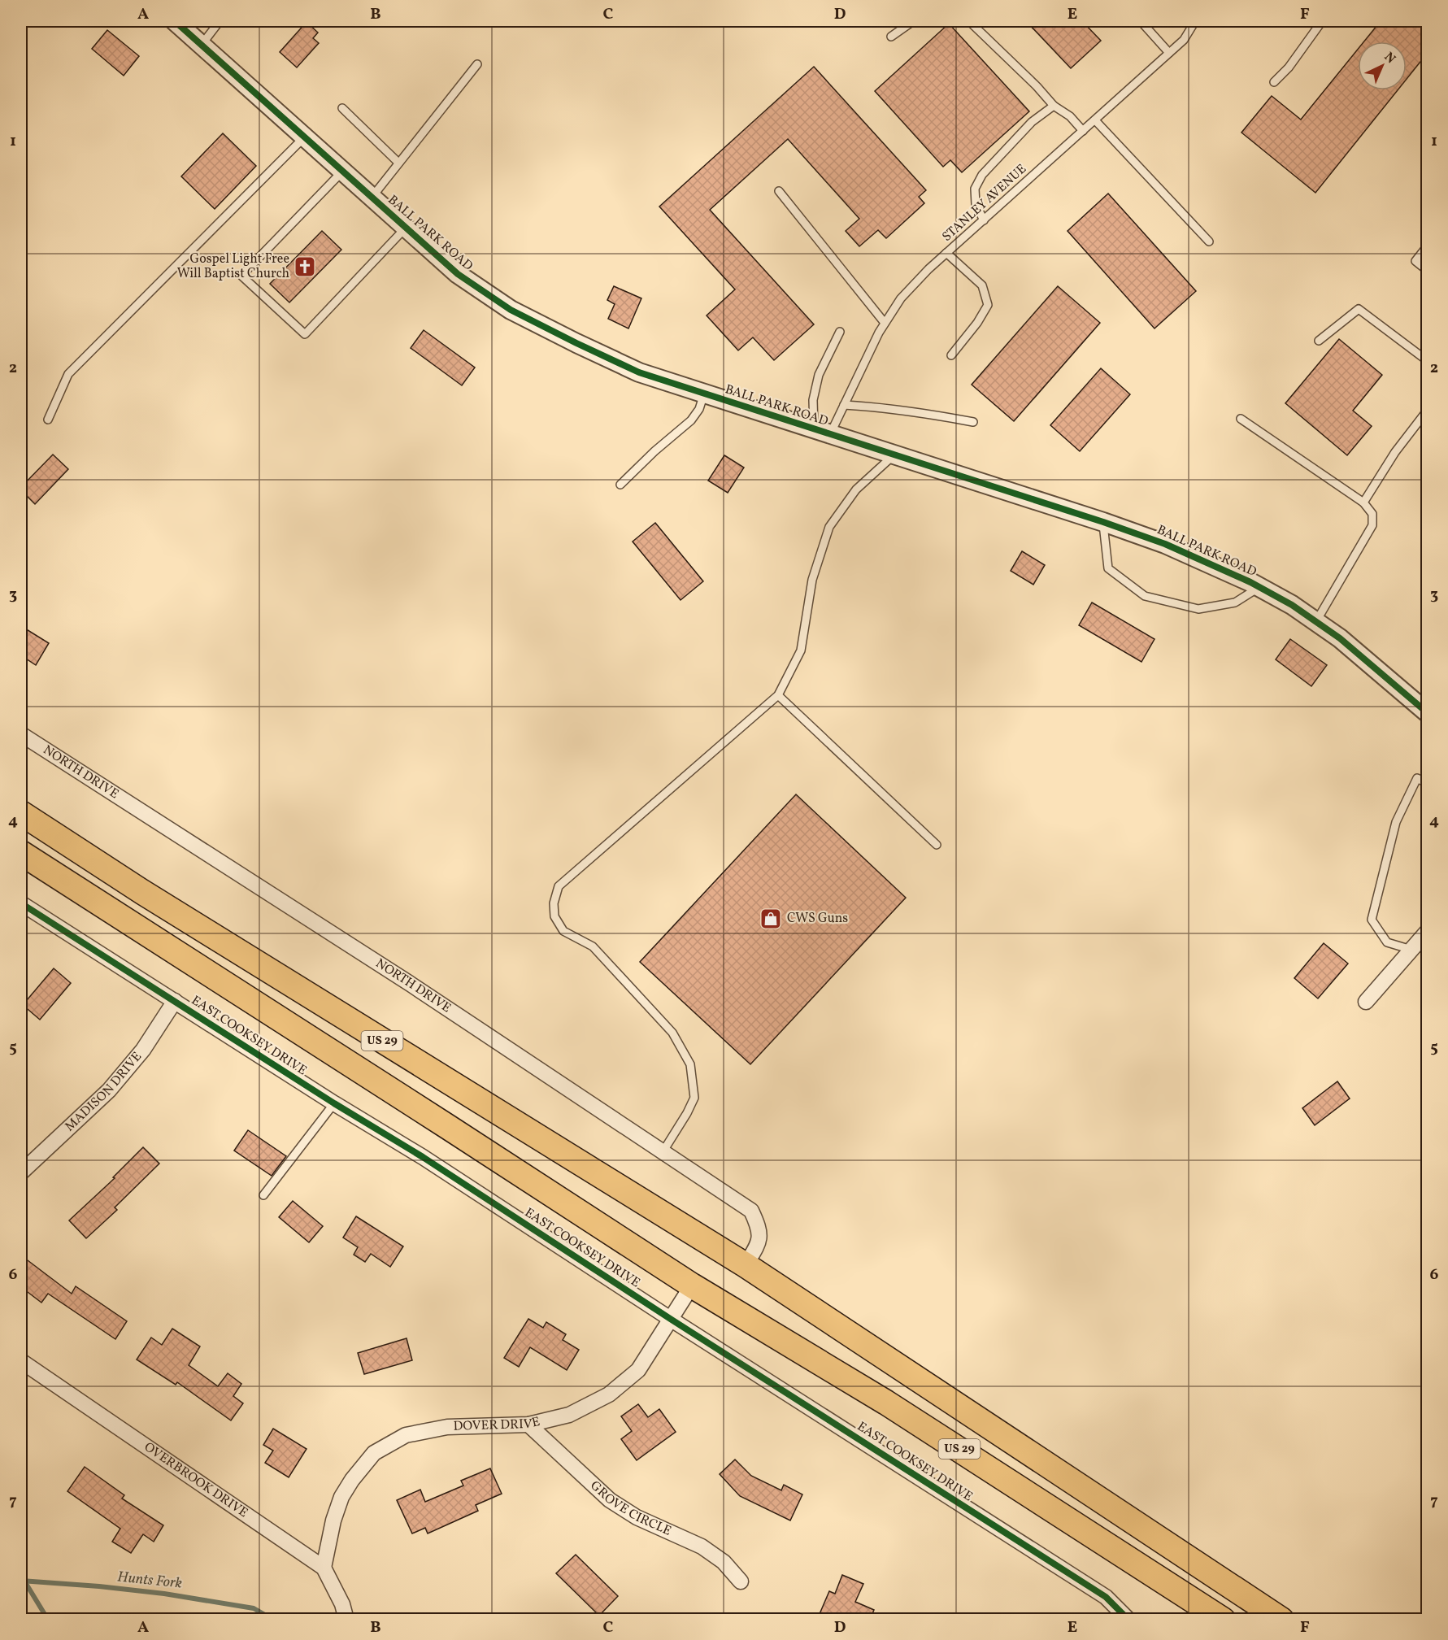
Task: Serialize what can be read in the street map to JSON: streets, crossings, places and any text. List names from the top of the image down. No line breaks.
{"streets":{"highway":["US 29"],"street":["BALL PARK ROAD","NORTH DRIVE","EAST COOKSEY DRIVE","MADISON DRIVE","DOVER DRIVE","OVERBROOK DRIVE","GROVE CIRCLE"],"lane":["STANLEY AVENUE"]},"crossings":[["STANLEY AVENUE","BALL PARK ROAD"],["NORTH DRIVE","US 29"],["EAST COOKSEY DRIVE","MADISON DRIVE"],["EAST COOKSEY DRIVE","DOVER DRIVE"],["US 29","DOVER DRIVE"],["DOVER DRIVE","OVERBROOK DRIVE"],["DOVER DRIVE","GROVE CIRCLE"]],"water":["Hunts Fork"],"places":{"church":["Gospel Light Free Will Baptist Church"],"shop":["CWS Guns"]},"north":"top right","grid":{"columns":["A","B","C","D","E","F"],"rows":["1","2","3","4","5","6","7"]}}
